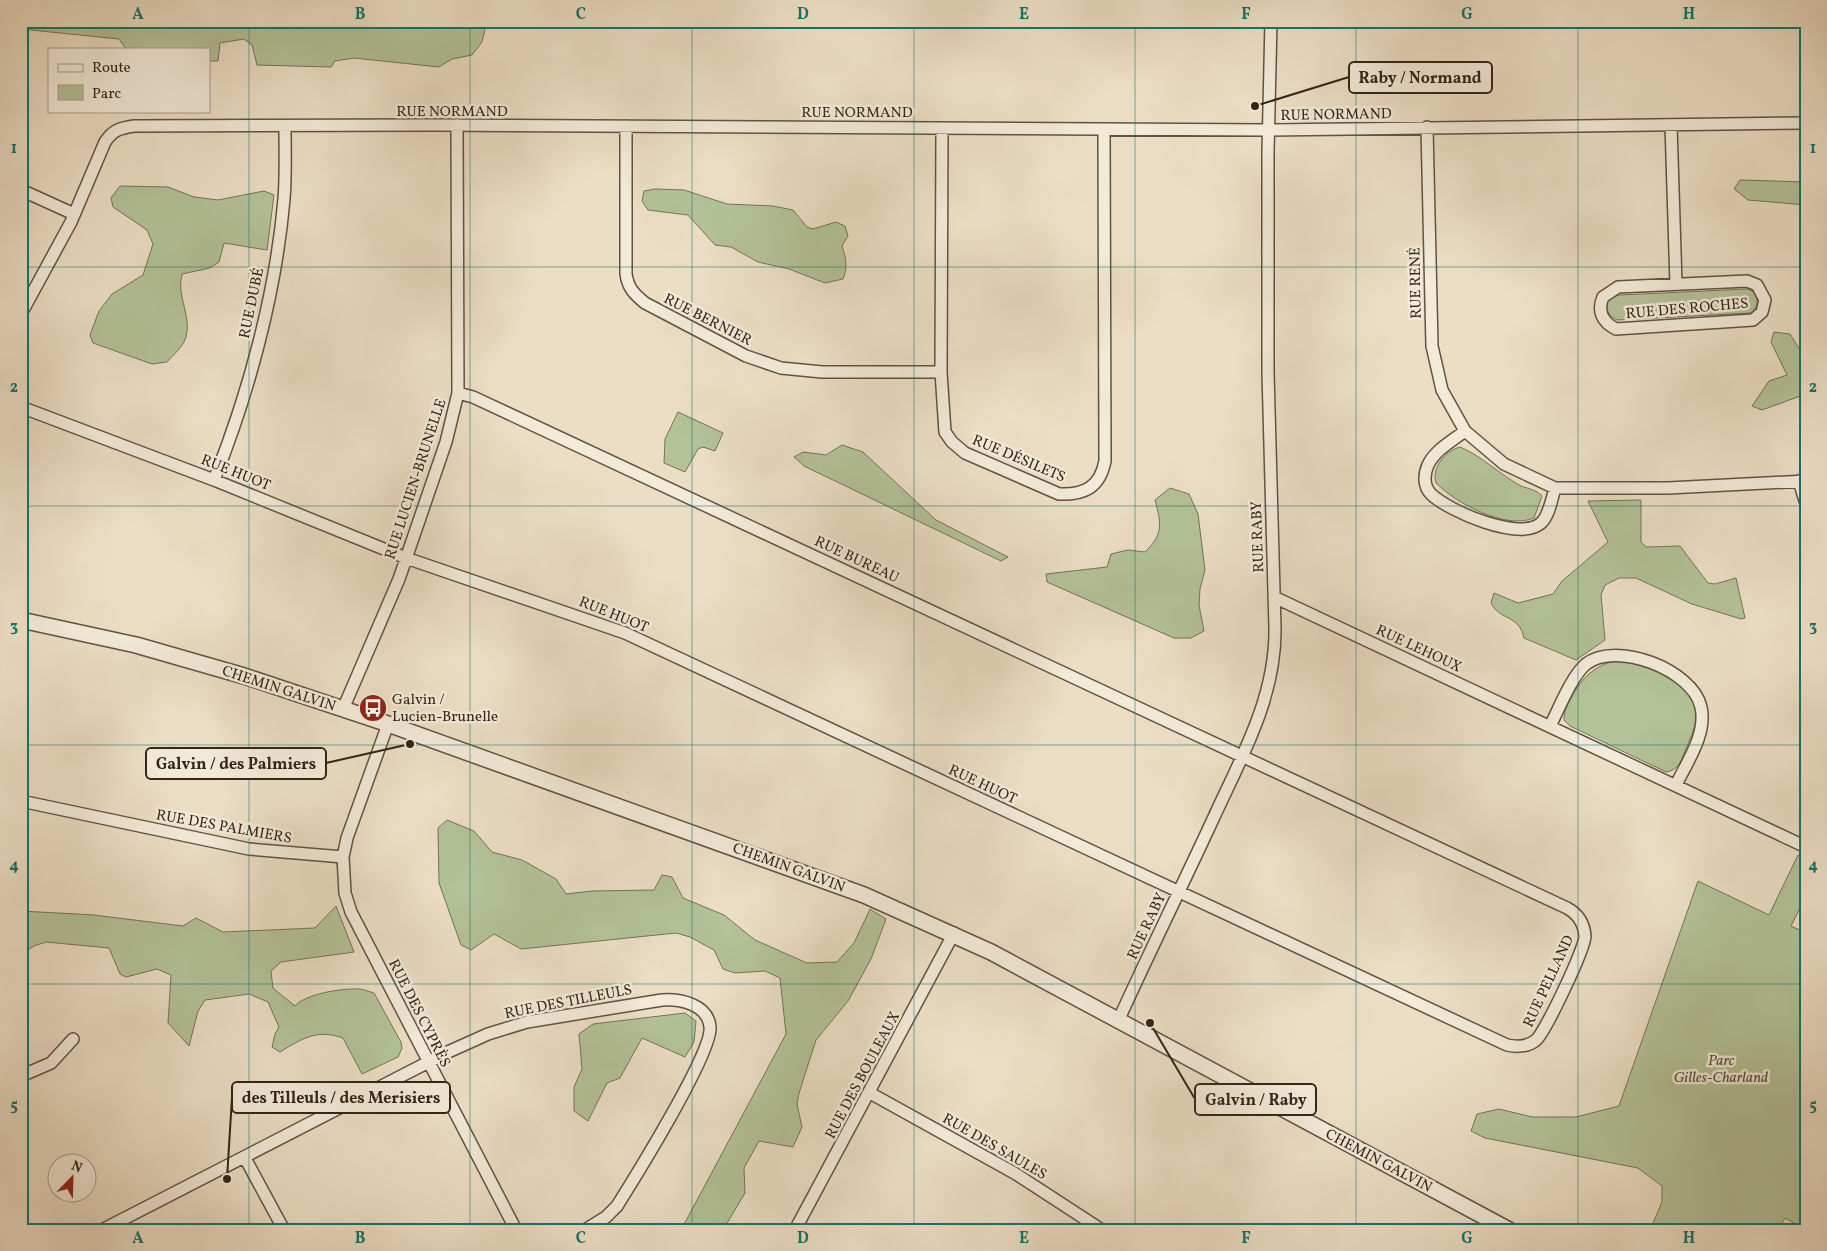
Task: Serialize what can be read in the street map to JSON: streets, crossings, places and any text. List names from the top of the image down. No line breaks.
{"streets":{"street":["RUE NORMAND","RUE RENÉ","RUE DUBÉ","RUE DES ROCHES","RUE BERNIER","RUE DÉSILETS","RUE HUOT","RUE LUCIEN-BRUNELLE","RUE RABY","RUE BUREAU","RUE LEHOUX","CHEMIN GALVIN","RUE DES PALMIERS","RUE PELLAND","RUE DES TILLEULS","RUE DES CYPRÈS","RUE DES BOULEAUX","RUE DES SAULES"]},"crossings":[["RUE NORMAND","RUE RENÉ"],["RUE NORMAND","RUE DUBÉ"],["RUE NORMAND","RUE DES ROCHES"],["RUE NORMAND","RUE BERNIER"],["RUE NORMAND","RUE DÉSILETS"],["RUE NORMAND","RUE LUCIEN-BRUNELLE"],["RUE NORMAND","RUE RABY"],["RUE DUBÉ","RUE HUOT"],["RUE BERNIER","RUE DÉSILETS"],["RUE HUOT","RUE LUCIEN-BRUNELLE"],["RUE HUOT","RUE RABY"],["RUE HUOT","RUE PELLAND"],["RUE LUCIEN-BRUNELLE","RUE BUREAU"],["RUE LUCIEN-BRUNELLE","CHEMIN GALVIN"],["RUE RABY","RUE BUREAU"],["RUE RABY","RUE LEHOUX"],["RUE RABY","CHEMIN GALVIN"],["RUE RABY","RUE PELLAND"],["RUE BUREAU","RUE PELLAND"],["CHEMIN GALVIN","RUE DES BOULEAUX"],["RUE DES PALMIERS","RUE DES CYPRÈS"],["RUE DES TILLEULS","RUE DES CYPRÈS"],["RUE DES BOULEAUX","RUE DES SAULES"]],"parks":["Parc Gilles-Charland"],"places":{"other":["Raby / Normand","Galvin / des Palmiers","Galvin / Raby","des Tilleuls / des Merisiers"],"bus stop":["Galvin / Lucien-Brunelle"]},"legend":["Route","Parc"],"north":"top right","grid":{"columns":["A","B","C","D","E","F","G","H"],"rows":["1","2","3","4","5"]}}
